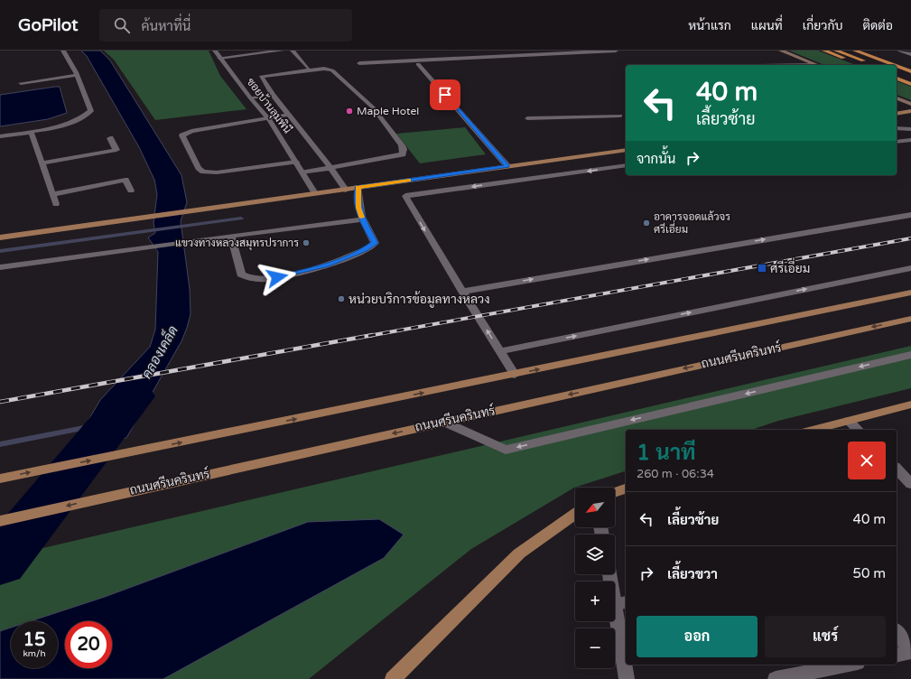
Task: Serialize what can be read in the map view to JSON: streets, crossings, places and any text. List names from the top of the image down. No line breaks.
{"streets":{"main road":["ถนนศรีนครินทร์"],"street":["ซอยบ้านลุมพินี"]},"water":["คลองเคล็ด"],"places":{"other":["Maple Hotel","อาคารจอดแล้วจร ศรีเอี่ยม","แขวงทางหลวงสมุทรปราการ","หน่วยบริการข้อมูลทางหลวง"],"transit":["ศรีเอี่ยม"]},"north":"bottom left","page":{"header":"GoPilot","search":"ค้นหาที่นี่","nav":["หน้าแรก","แผนที่","เกี่ยวกับ","ติดต่อ"],"turn":["40 m","เลี้ยวซ้าย"],"then":"จากนั้น","heading":["1 นาที","260 m · 06:34"],"map_buttons":["+","−"],"list":[{"name":"เลี้ยวซ้าย","value":"40 m"},{"name":"เลี้ยวขวา","value":"50 m"}],"buttons":["ออก","แชร์"],"speed":"15 km/h","limit":"20"}}
